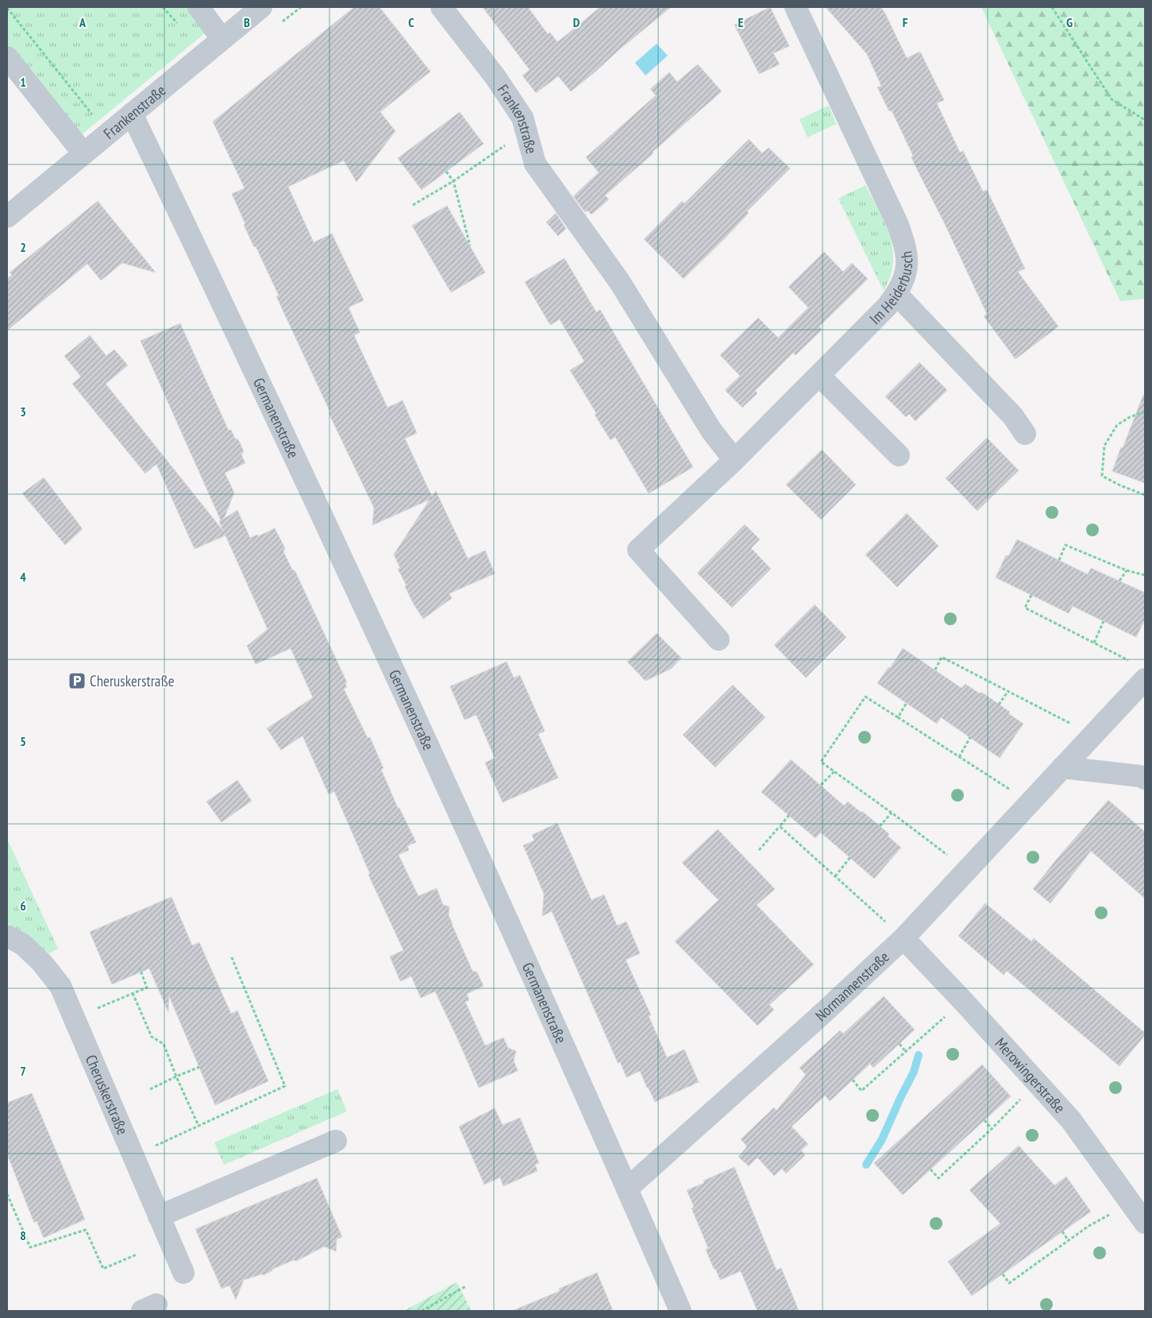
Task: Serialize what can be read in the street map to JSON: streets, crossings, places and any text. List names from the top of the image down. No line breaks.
{"streets":{"street":["Frankenstraße","Im Heiderbusch","Germanenstraße","Normannenstraße","Merowingerstraße","Cheruskerstraße"]},"crossings":[["Frankenstraße","Im Heiderbusch"],["Frankenstraße","Germanenstraße"],["Germanenstraße","Normannenstraße"],["Normannenstraße","Merowingerstraße"]],"places":{"parking":["Cheruskerstraße"]},"grid":{"columns":["A","B","C","D","E","F","G"],"rows":["1","2","3","4","5","6","7","8"]}}
